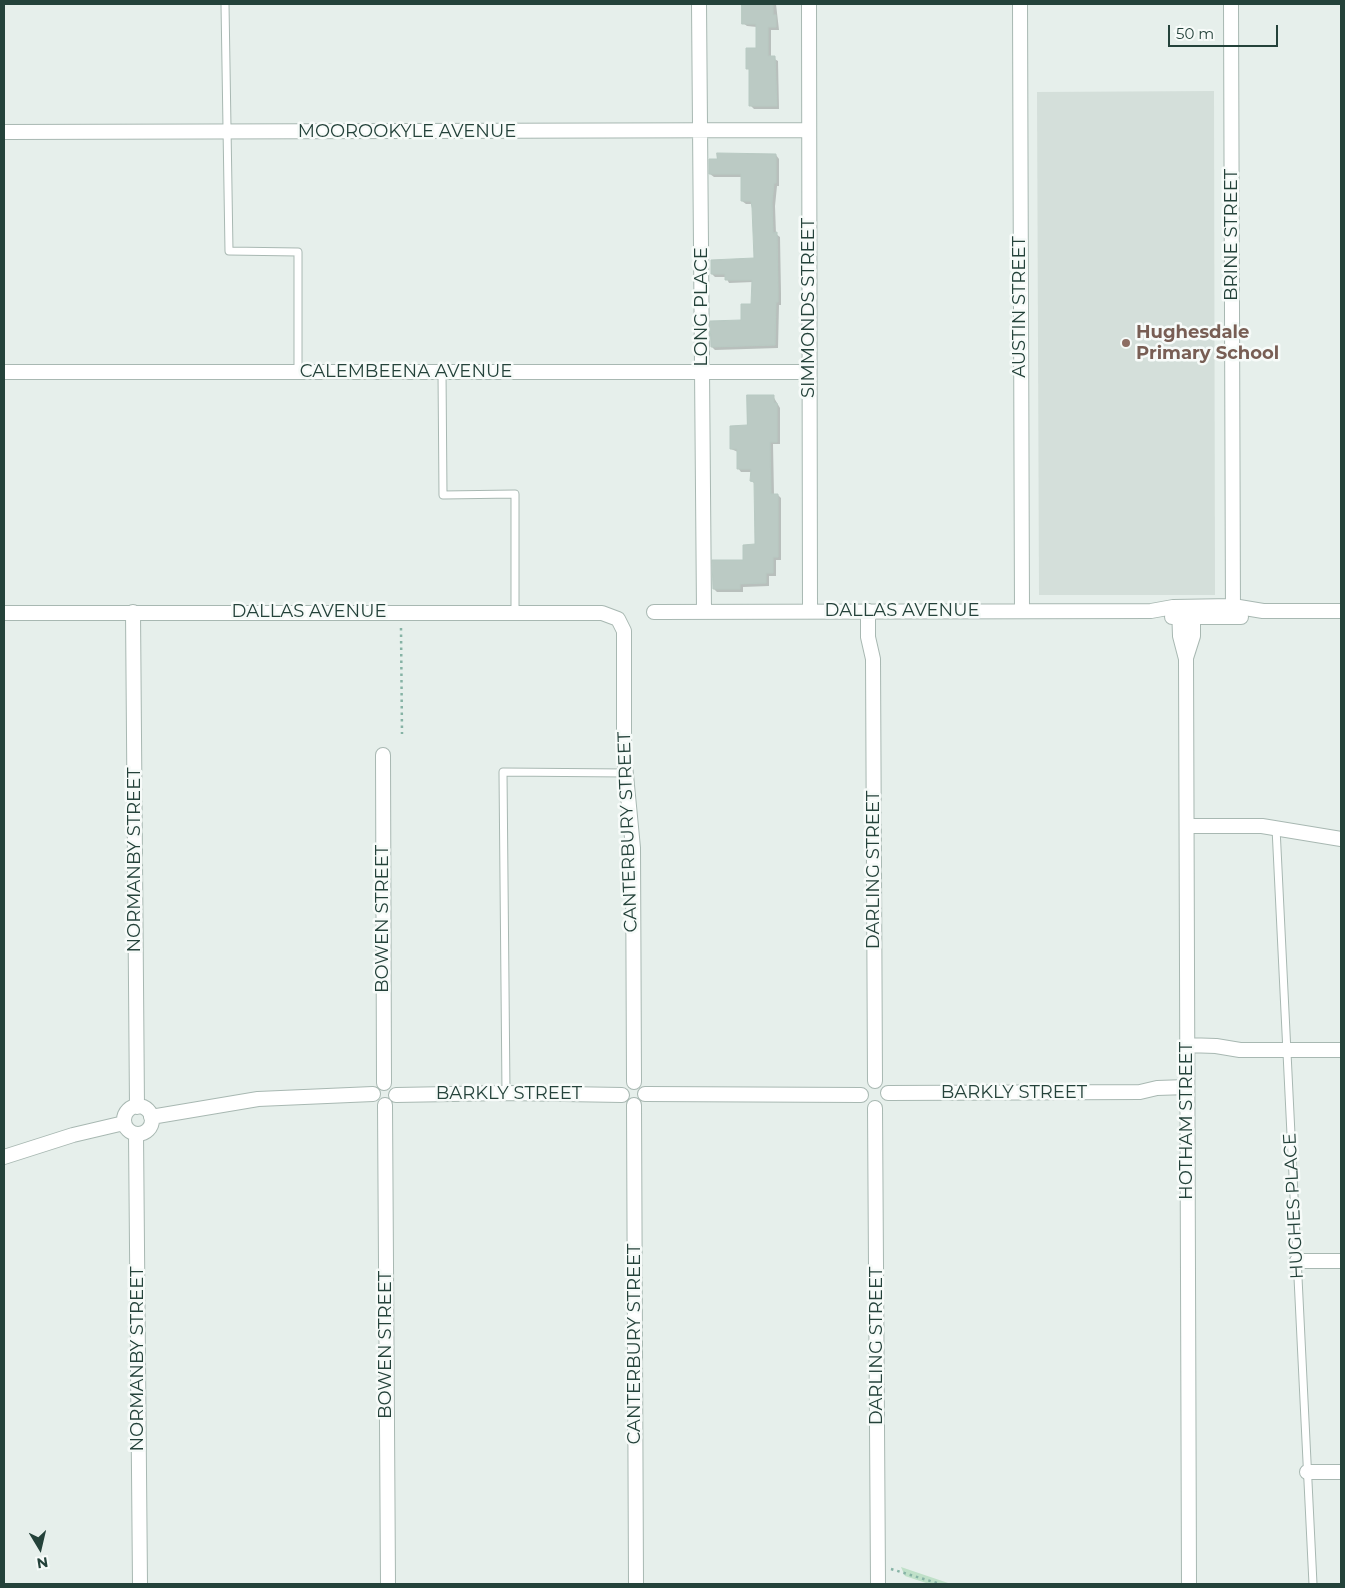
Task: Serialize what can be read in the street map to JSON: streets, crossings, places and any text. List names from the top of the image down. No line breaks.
{"streets":{"street":["MOOROOKYLE AVENUE","BRINE STREET","LONG PLACE","AUSTIN STREET","SIMMONDS STREET","CALEMBEENA AVENUE","DALLAS AVENUE","CANTERBURY STREET","NORMANBY STREET","DARLING STREET","BOWEN STREET","BARKLY STREET","HOTHAM STREET"],"lane":["HUGHES PLACE"]},"crossings":[["MOOROOKYLE AVENUE","LONG PLACE"],["MOOROOKYLE AVENUE","SIMMONDS STREET"],["BRINE STREET","DALLAS AVENUE"],["LONG PLACE","CALEMBEENA AVENUE"],["LONG PLACE","DALLAS AVENUE"],["AUSTIN STREET","DALLAS AVENUE"],["SIMMONDS STREET","CALEMBEENA AVENUE"],["SIMMONDS STREET","DALLAS AVENUE"],["DALLAS AVENUE","CANTERBURY STREET"],["DALLAS AVENUE","NORMANBY STREET"],["DALLAS AVENUE","DARLING STREET"],["DALLAS AVENUE","HOTHAM STREET"],["CANTERBURY STREET","BARKLY STREET"],["DARLING STREET","BARKLY STREET"],["BOWEN STREET","BARKLY STREET"],["BARKLY STREET","HOTHAM STREET"]],"places":["Hughesdale Primary School"],"scale_bar":"50 m","north":"bottom"}
